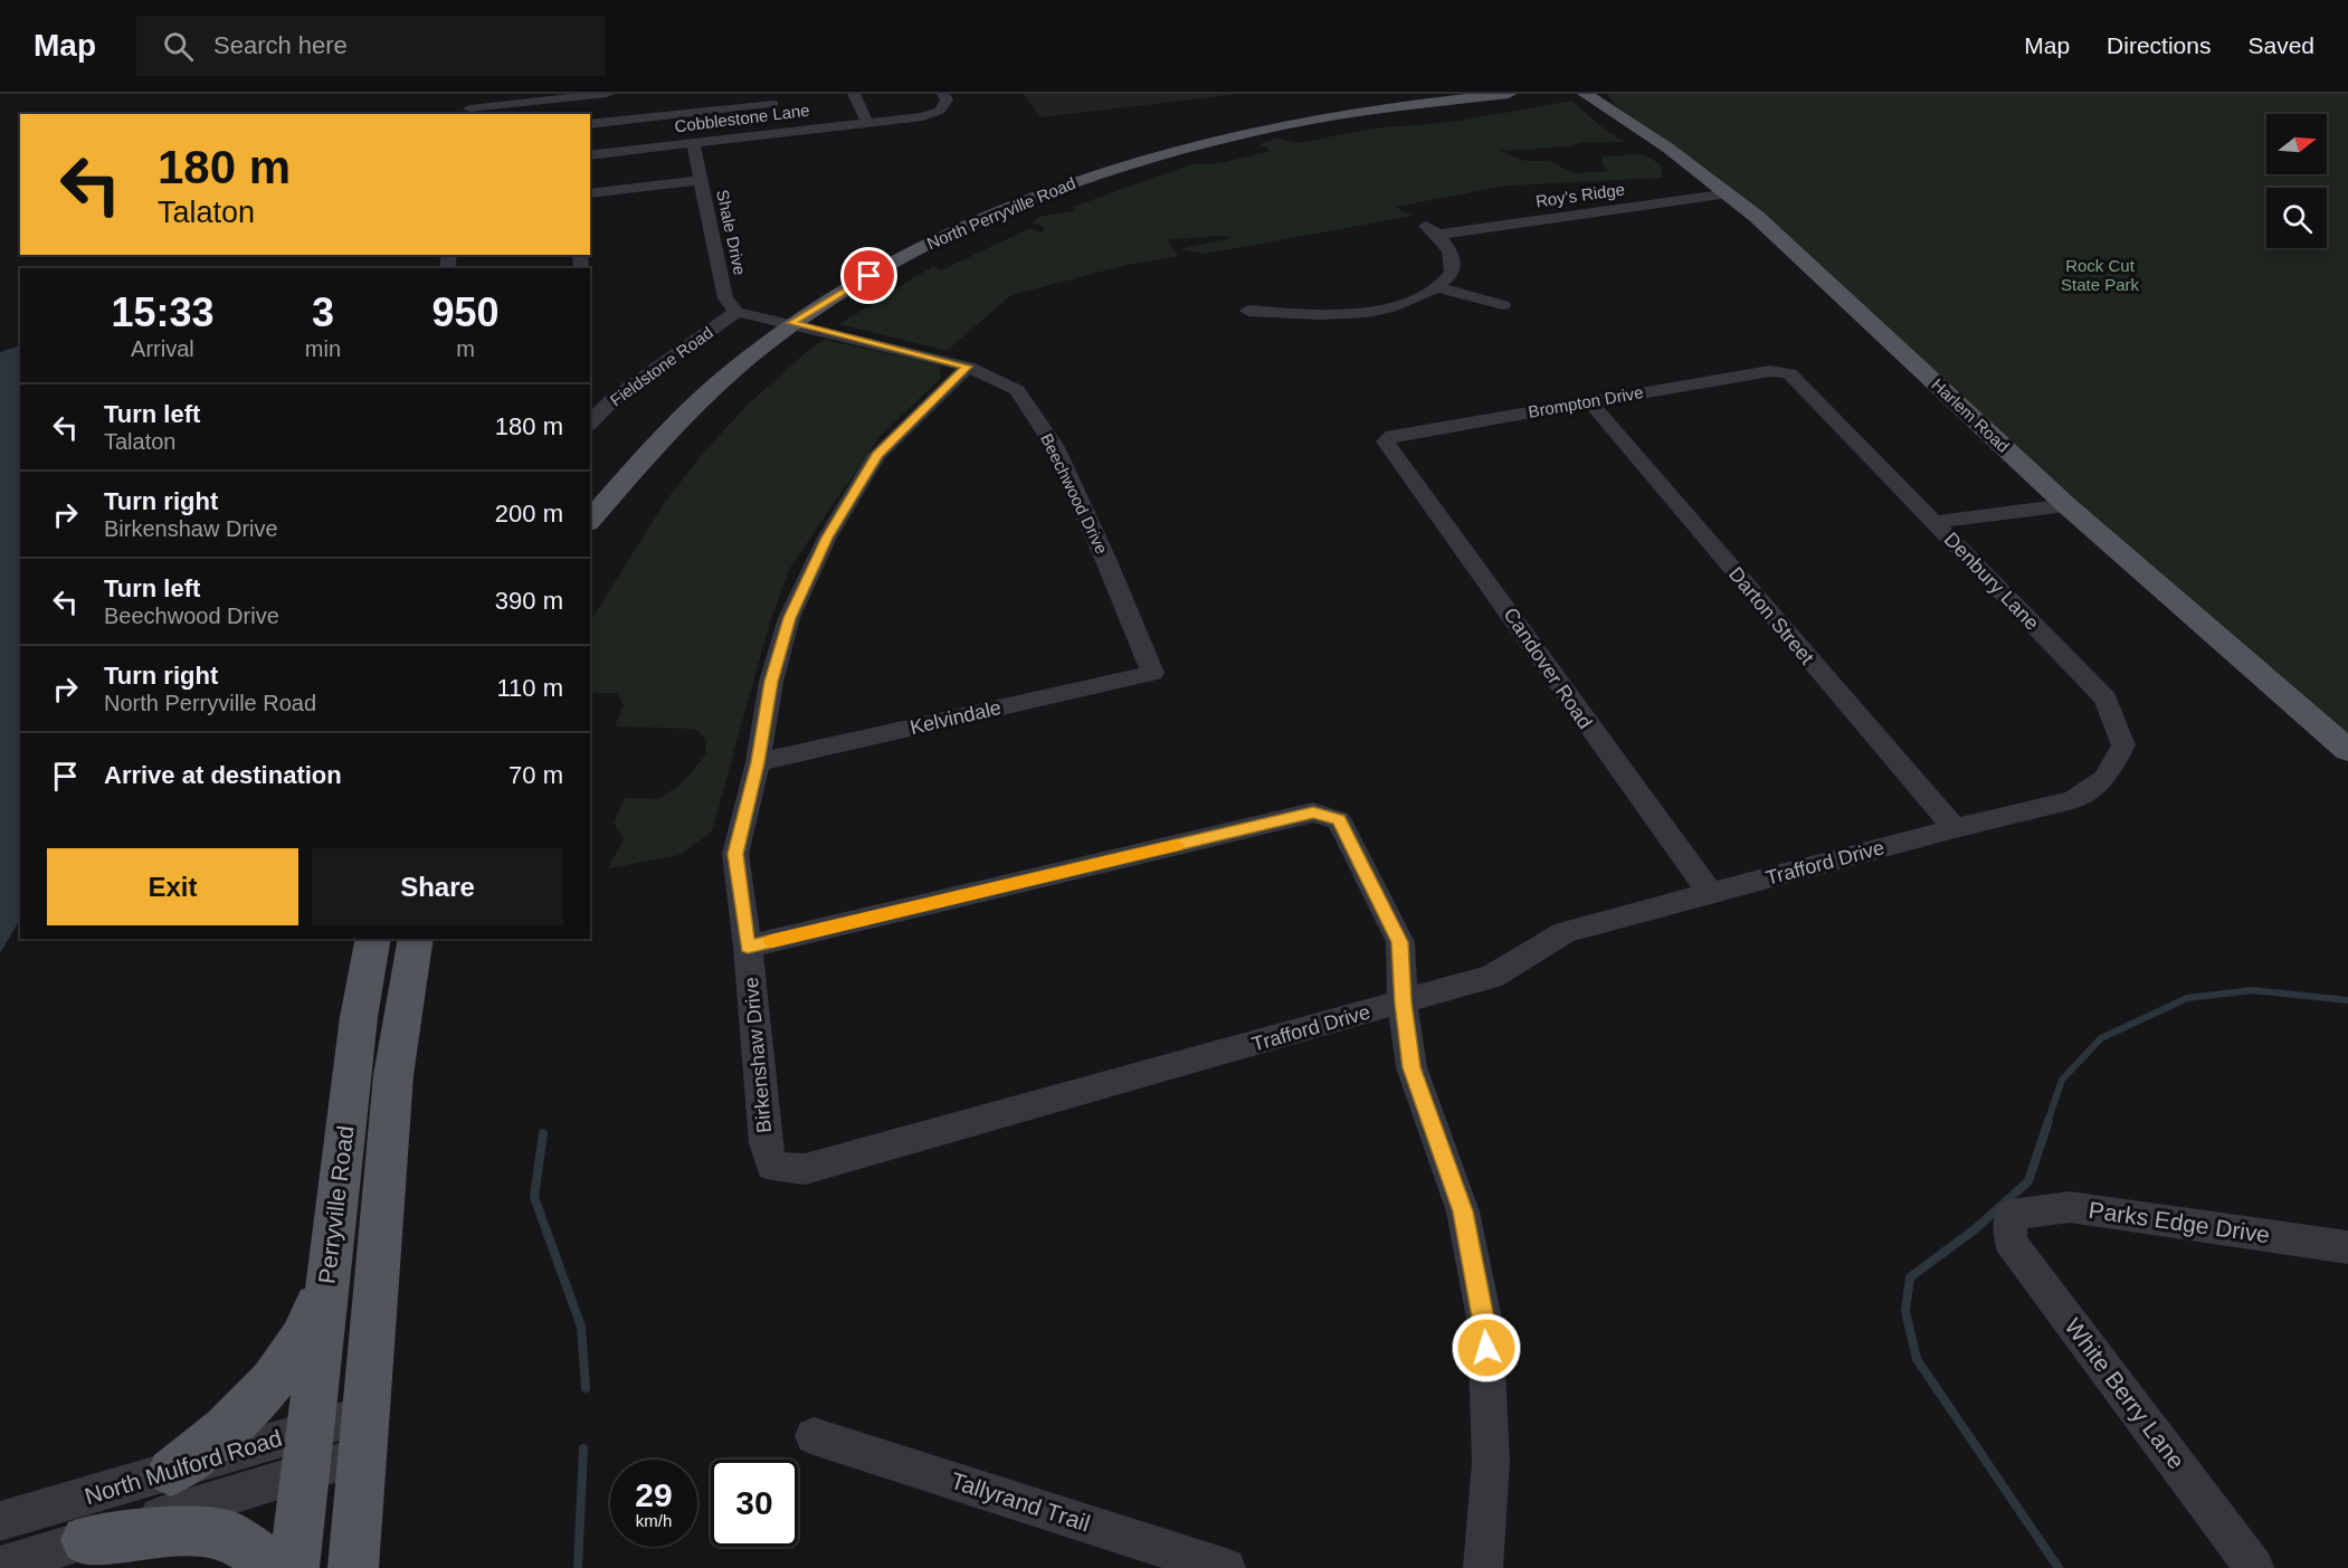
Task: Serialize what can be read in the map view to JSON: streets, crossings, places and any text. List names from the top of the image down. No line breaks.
{"streets":{"main road":["North Perryville Road","Harlem Road","Perryville Road"],"street":["Cobblestone Lane","Roy's Ridge","Shale Drive","Fieldstone Road","Brompton Drive","Beechwood Drive","Denbury Lane","Darton Street","Candover Road","Kelvindale","Trafford Drive","Birkenshaw Drive","Parks Edge Drive","White Berry Lane","North Mulford Road","Tallyrand Trail"]},"crossings":[["Cobblestone Lane","Shale Drive"],["Roy's Ridge","Harlem Road"],["North Perryville Road","Beechwood Drive"],["Shale Drive","Fieldstone Road"],["Brompton Drive","Denbury Lane"],["Brompton Drive","Darton Street"],["Brompton Drive","Candover Road"],["Beechwood Drive","Kelvindale"],["Beechwood Drive","Birkenshaw Drive"],["Denbury Lane","Trafford Drive"],["Darton Street","Trafford Drive"],["Candover Road","Trafford Drive"],["Kelvindale","Birkenshaw Drive"],["Trafford Drive","Birkenshaw Drive"],["Perryville Road","North Mulford Road"],["Parks Edge Drive","White Berry Lane"]],"parks":["Rock Cut State Park"],"north":"right","page":{"header":"Map","search":"Search here","nav":["Map","Directions","Saved"],"turn":["180 m","Talaton"],"eta":["15:33","Arrival","3","min","950","m"],"list":[{"name":"Turn left","note":"Talaton","value":"180 m"},{"name":"Turn right","note":"Birkenshaw Drive","value":"200 m"},{"name":"Turn left","note":"Beechwood Drive","value":"390 m"},{"name":"Turn right","note":"North Perryville Road","value":"110 m"},{"name":"Arrive at destination","value":"70 m"}],"buttons":["Exit","Share"],"speed":"29 km/h","limit":"30"}}
